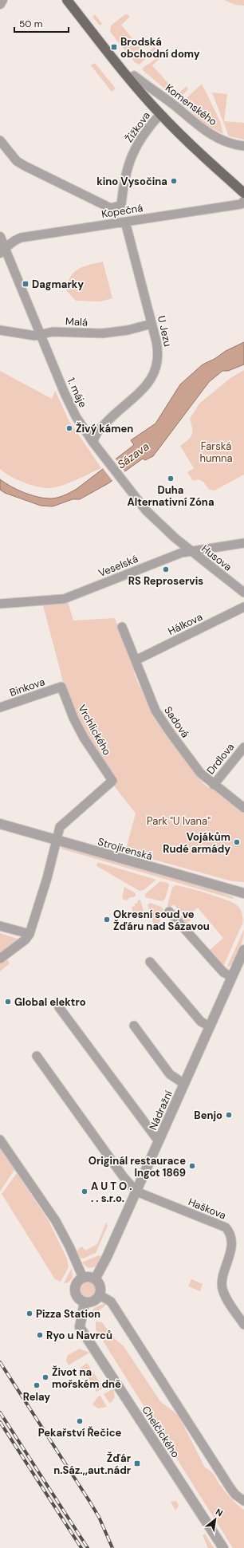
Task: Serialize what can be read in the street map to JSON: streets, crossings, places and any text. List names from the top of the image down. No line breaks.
{"streets":{"main road":["Žižkova"],"street":["Komenského","Kopečná","Malá","U Jezu","1. máje","Husova","Veselská","Hálkova","Binkova","Sadová","Vrchlického","Drdlova","Strojírenská","Nádražní","Haškova","Chelčického"]},"crossings":[["Komenského","Žižkova"],["Kopečná","U Jezu"],["Kopečná","1. máje"],["Malá","U Jezu"],["Malá","1. máje"],["U Jezu","1. máje"],["1. máje","Husova"],["1. máje","Veselská"],["Husova","Veselská"],["Hálkova","Sadová"],["Binkova","Vrchlického"],["Sadová","Drdlova"],["Vrchlického","Strojírenská"],["Nádražní","Haškova"],["Nádražní","Chelčického"]],"water":["Sázava"],"parks":["Farská humna","Park \"U Ivana\""],"places":{"transit":["Brodská obchodní domy","Dagmarky","Žďár n.Sáz.,,aut.nádr"],"other":["kino Vysočina","Živý kámen","Duha Alternativní Zóna","RS Reproservis","Vojákům Rudé armády","Okresní soud ve Žďáru nad Sázavou","Global elektro","Benjo","Originál restaurace Ingot 1869","A U T O . . . s.r.o.","Pizza Station","Ryo u Navrců","Život na mořském dně","Relay","Pekařství Řečice"]},"scale_bar":"50 m","north":"top right"}
